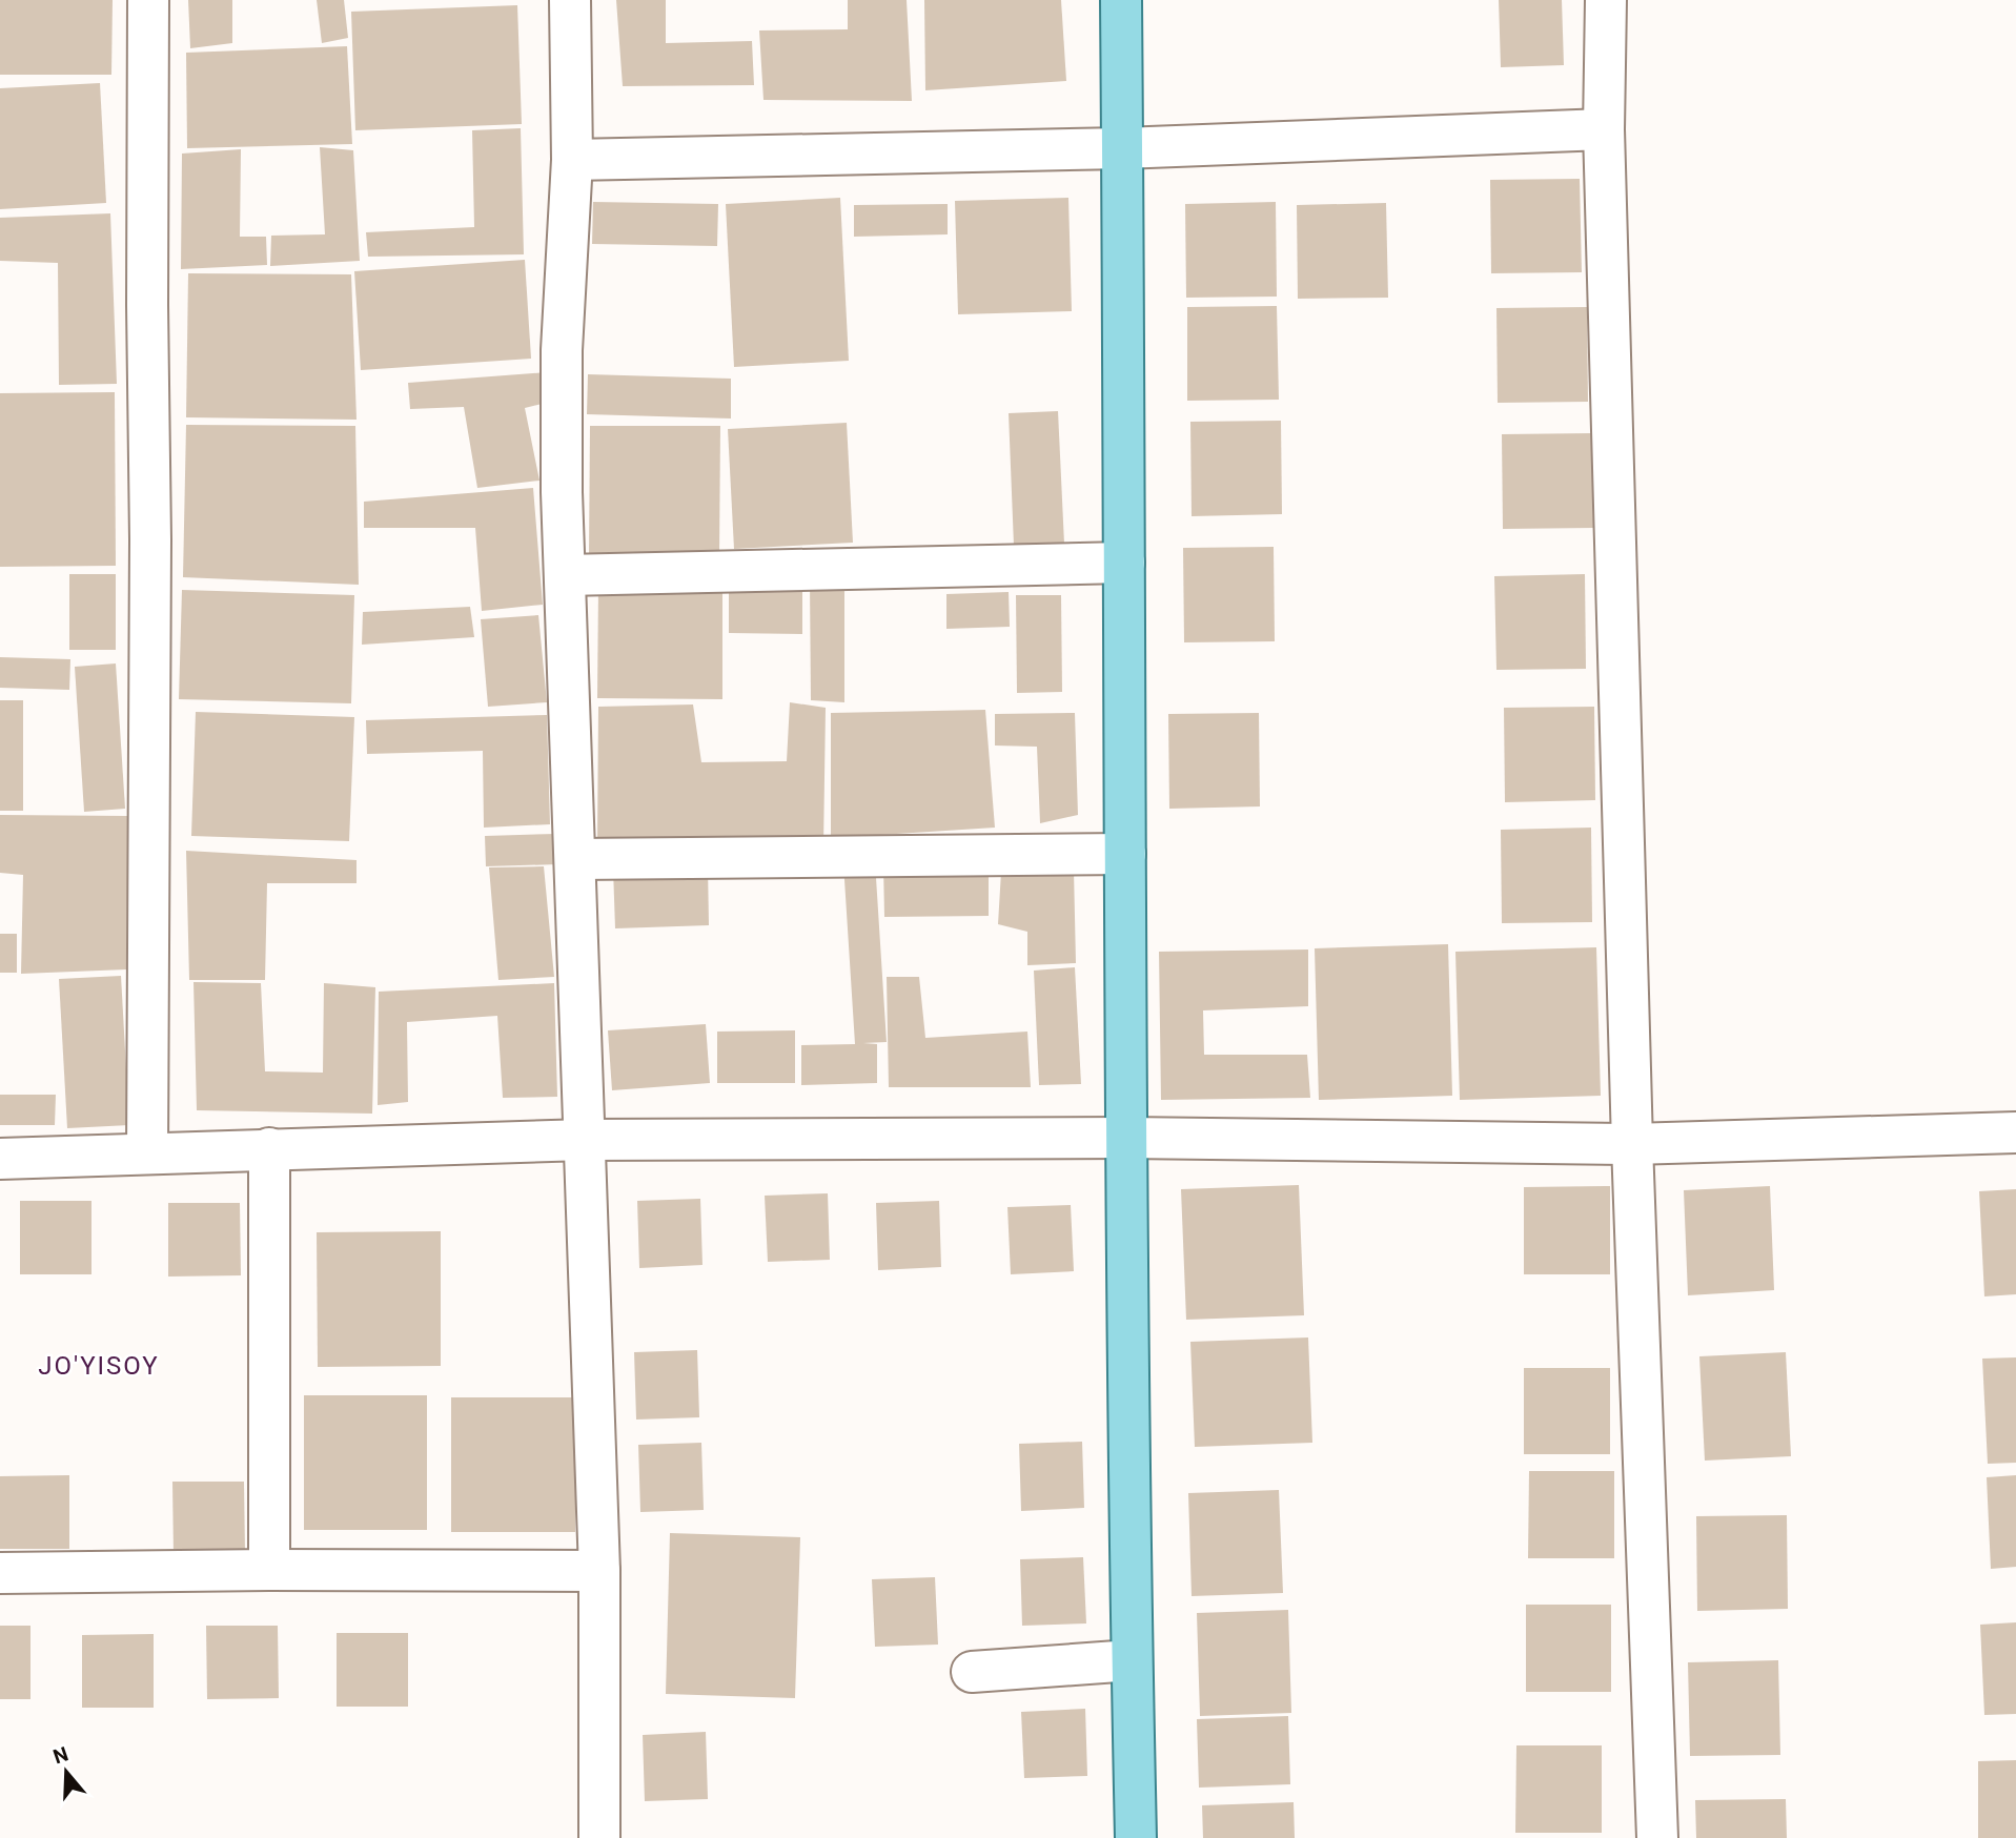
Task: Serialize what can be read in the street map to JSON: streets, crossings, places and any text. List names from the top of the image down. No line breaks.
{"districts":["JO'YISOY"],"north":"top"}
